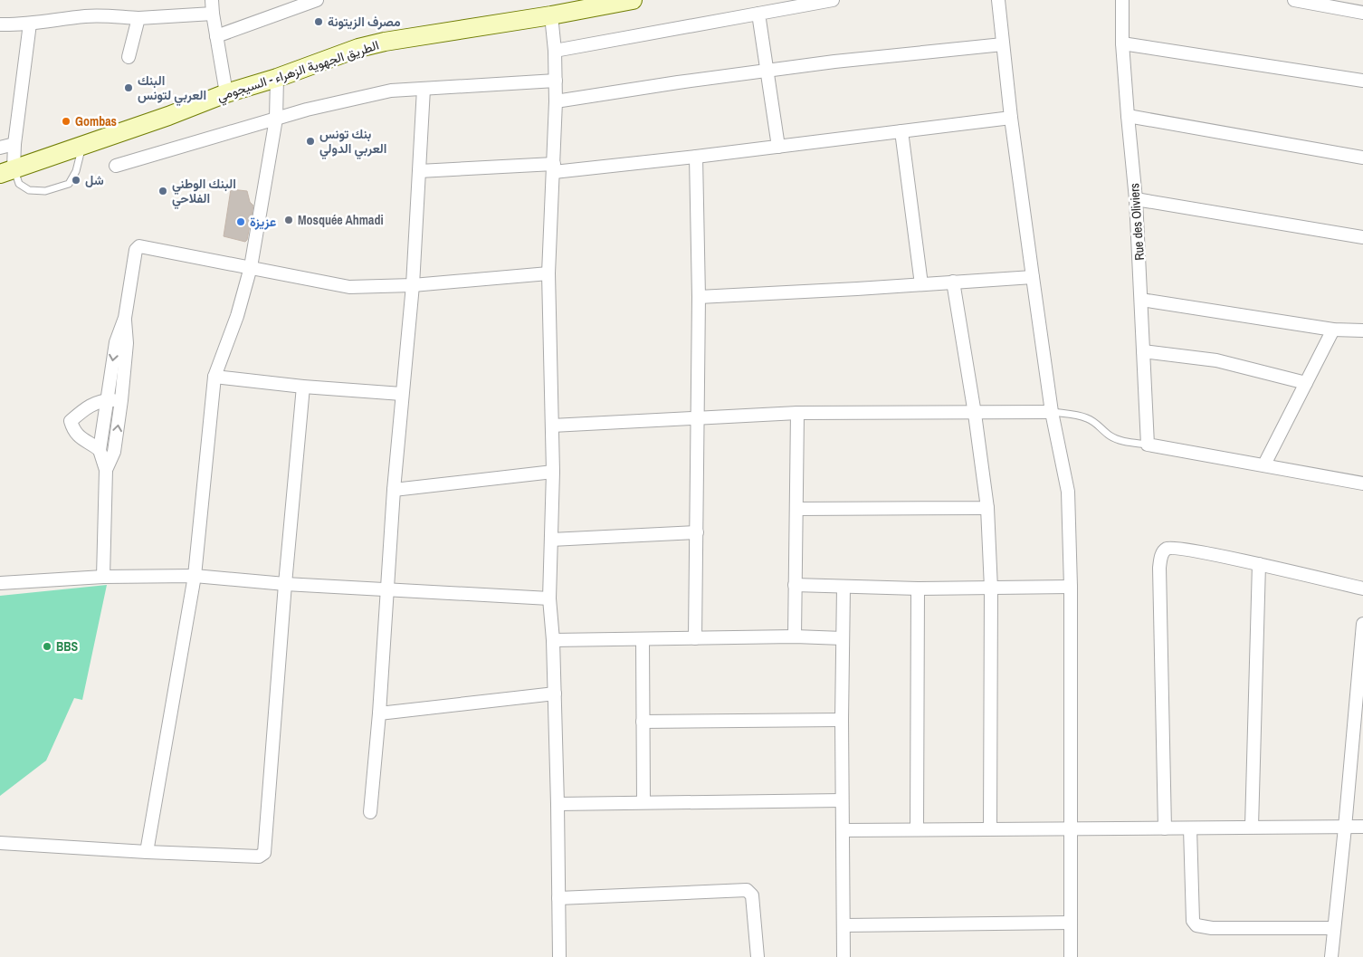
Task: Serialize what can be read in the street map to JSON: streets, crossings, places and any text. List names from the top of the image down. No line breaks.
{"streets":{"main road":["الطريق الجهوية الزهراء - السيجومي"],"street":["Rue des Oliviers"]},"places":["مصرف الزيتونة","البنك العربي لتونس","Gombas","بنك تونس العربي الدولي","شل","البنك الوطني الفلاحي","Mosquée Ahmadi","عزيزة","BBS"]}
